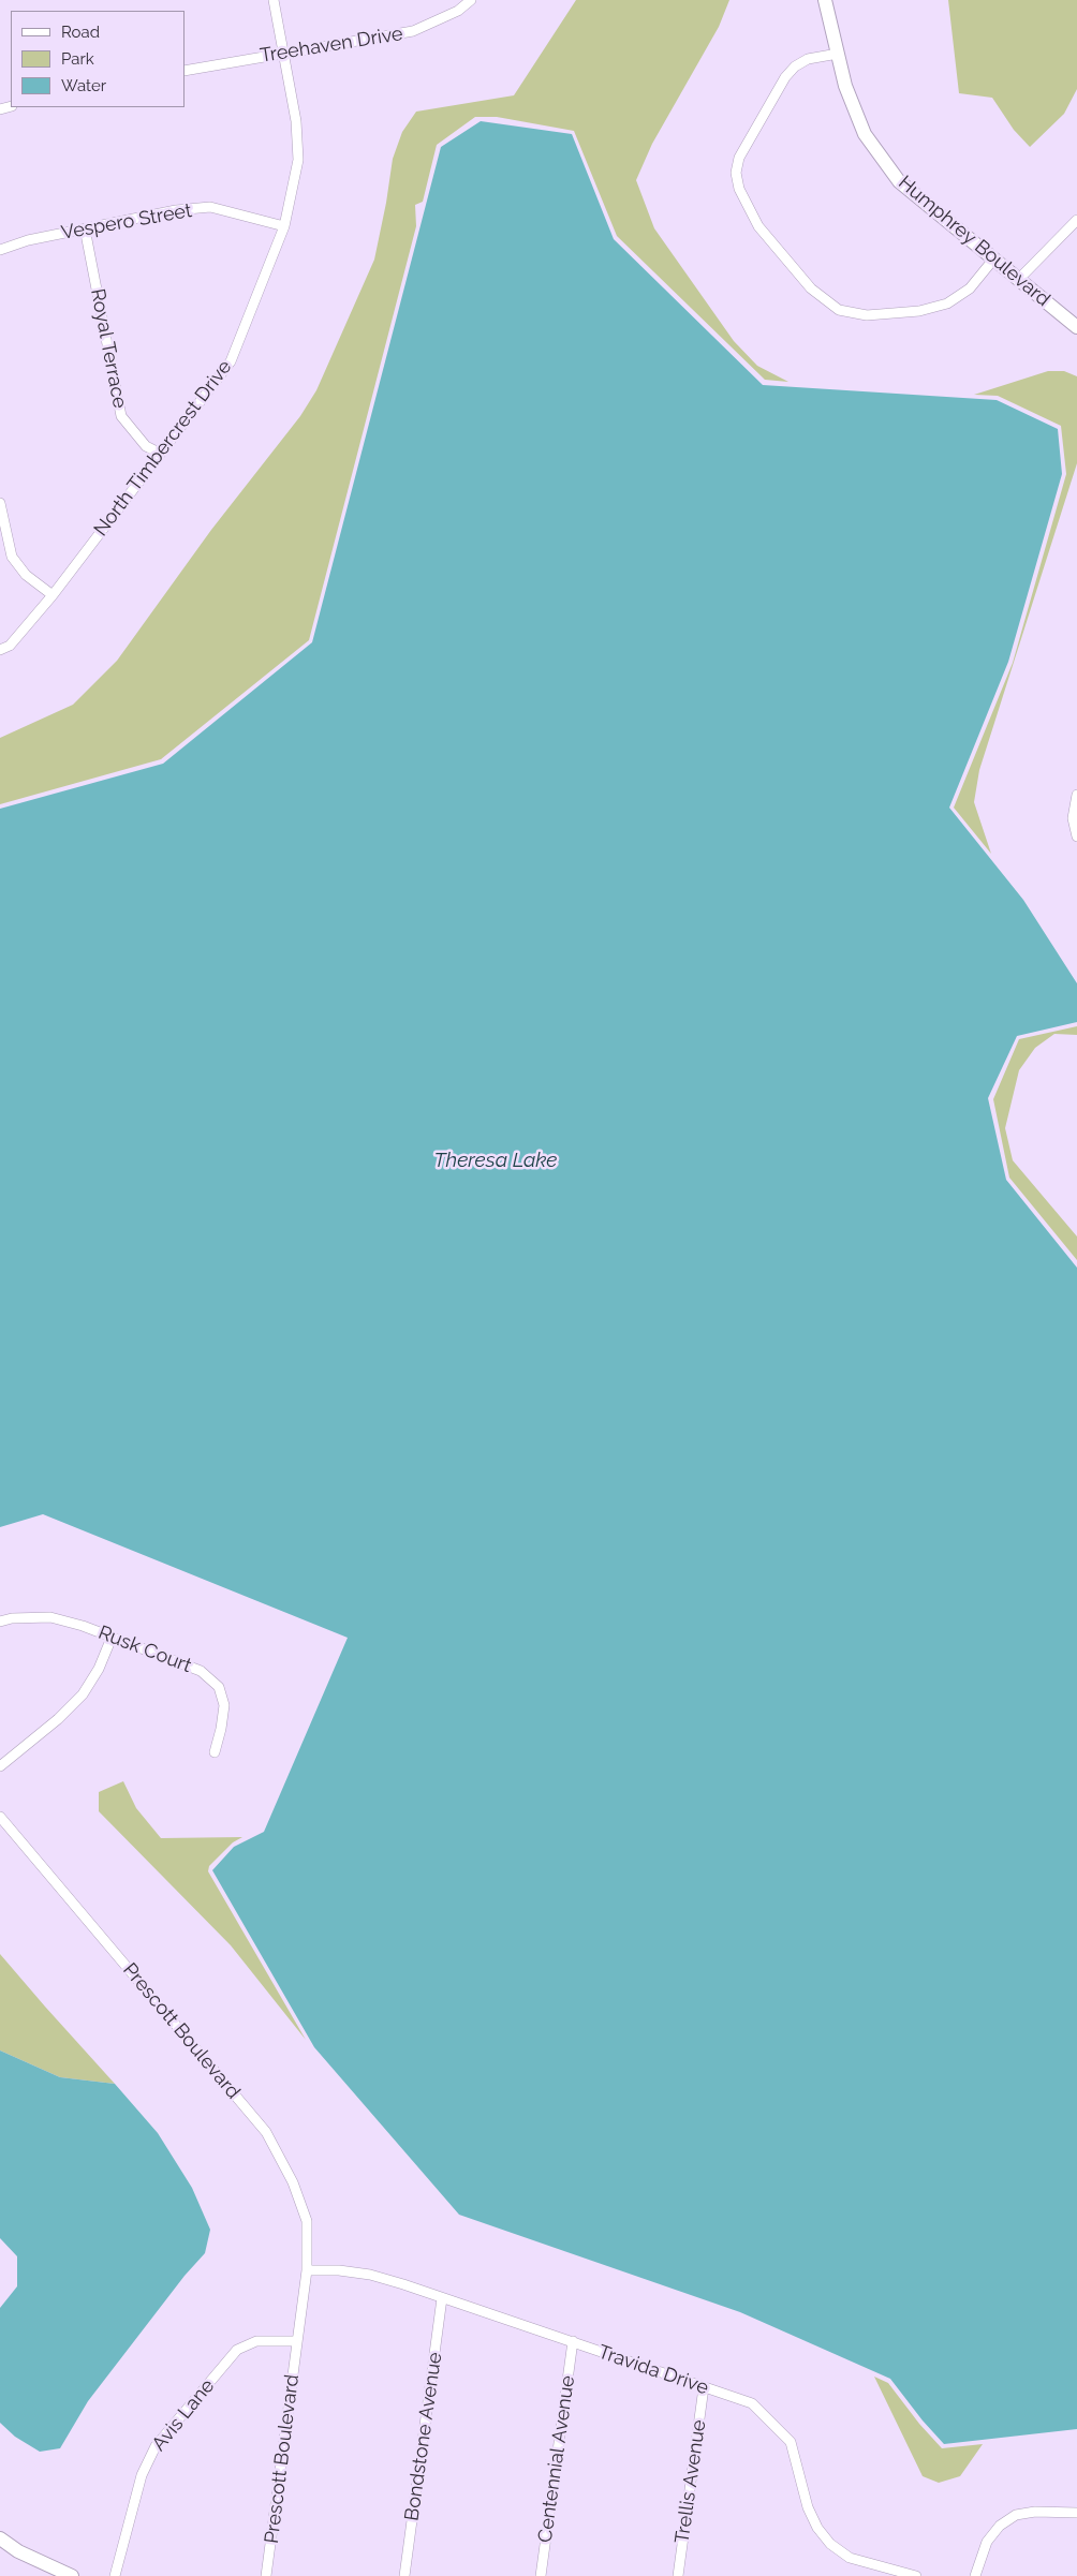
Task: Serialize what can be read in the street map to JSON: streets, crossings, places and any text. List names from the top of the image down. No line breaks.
{"streets":{"street":["Treehaven Drive","Vespero Street","Humphrey Boulevard","Royal Terrace","North Timbercrest Drive","Rusk Court","Prescott Boulevard","Travida Drive","Avis Lane","Bondstone Avenue","Centennial Avenue","Trellis Avenue"]},"crossings":[["Treehaven Drive","North Timbercrest Drive"],["Vespero Street","Royal Terrace"],["Vespero Street","North Timbercrest Drive"],["Royal Terrace","North Timbercrest Drive"],["Prescott Boulevard","Travida Drive"],["Prescott Boulevard","Avis Lane"],["Travida Drive","Bondstone Avenue"],["Travida Drive","Centennial Avenue"],["Travida Drive","Trellis Avenue"]],"water":["Theresa Lake"],"legend":["Road","Park","Water"]}
